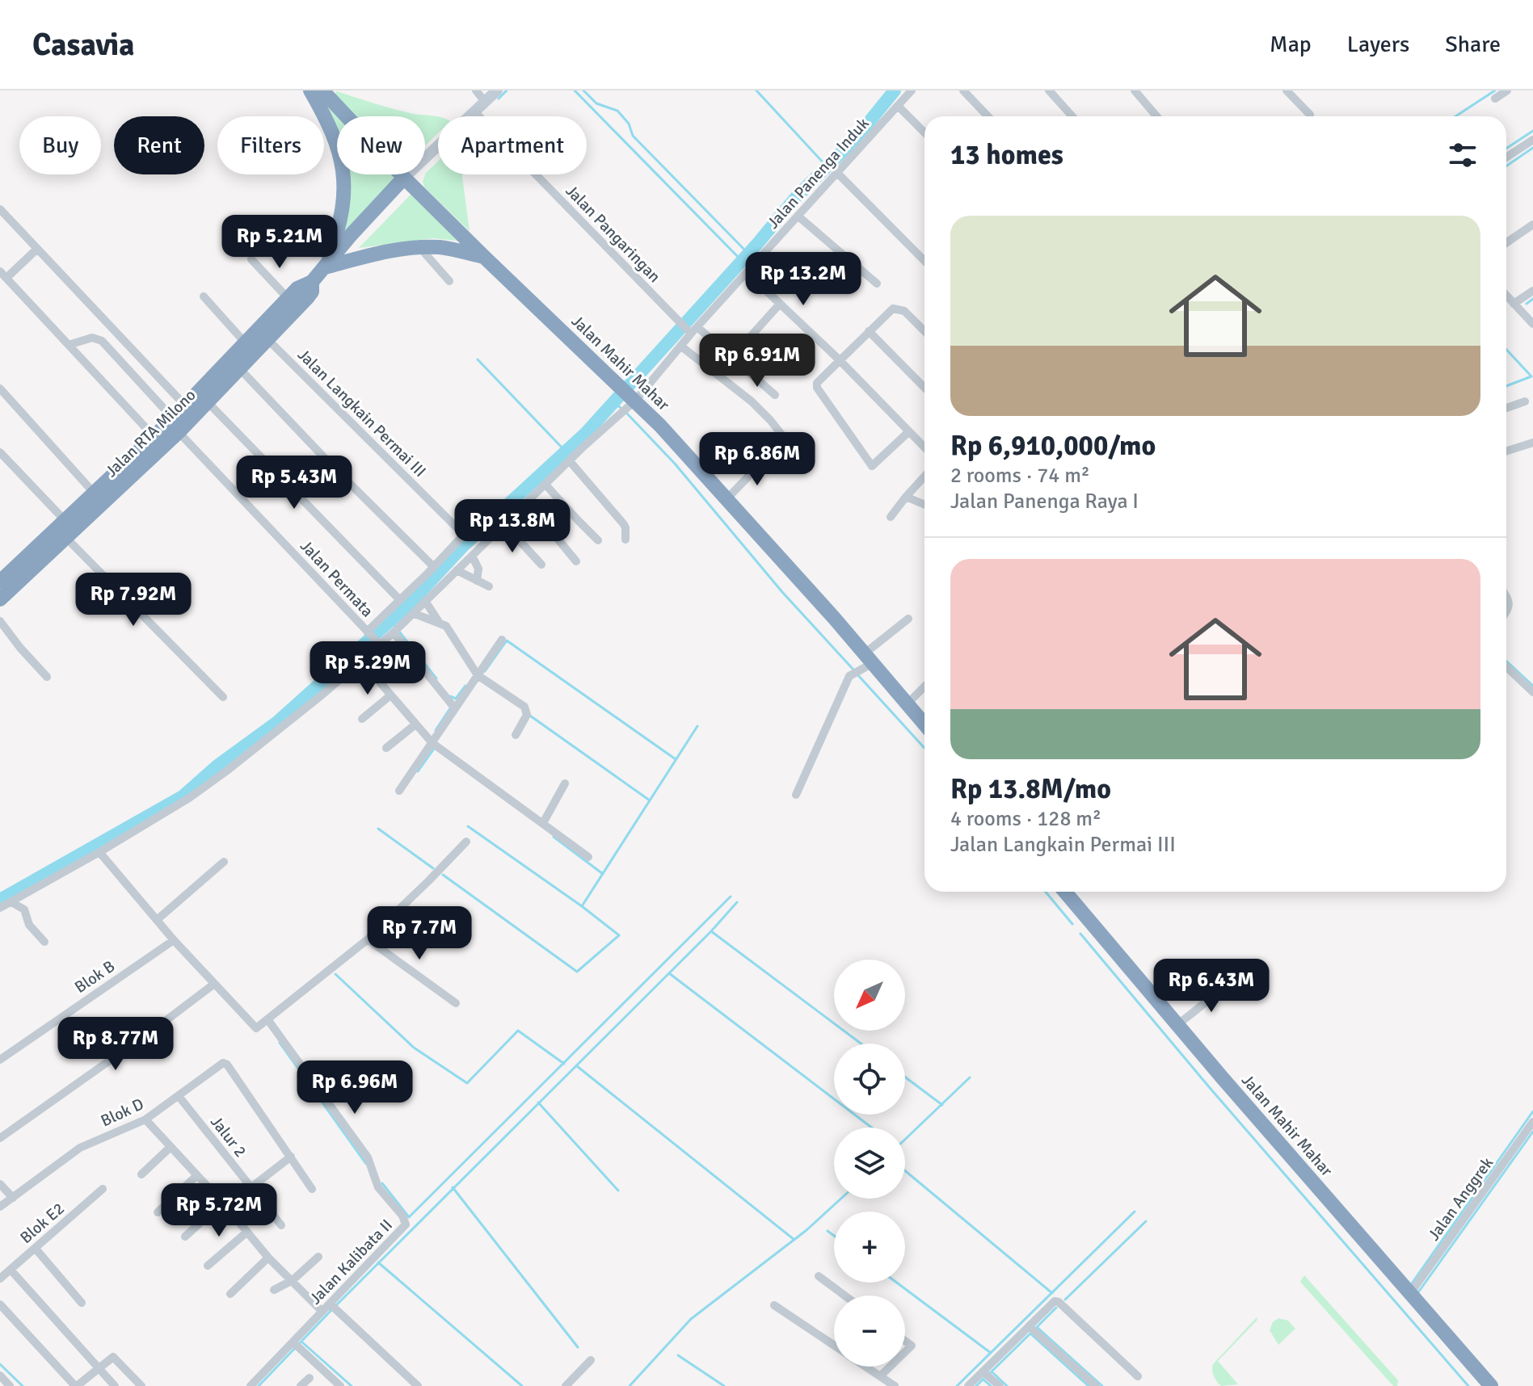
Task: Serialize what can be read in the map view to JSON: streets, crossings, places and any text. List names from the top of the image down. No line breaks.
{"streets":{"highway":["Jalan Mahir Mahar","Jalan RTA Milono"],"street":["Jalan Panenga Induk","Jalan Pangaringan","Jalan Langkain Permai III","Jalan Permata","Blok B","Blok D","Jalur 2","Jalan Anggrek","Blok E2","Jalan Kalibata II"]},"crossings":[["Jalan Panenga Induk","Jalan Pangaringan"],["Jalan Panenga Induk","Jalan Mahir Mahar"],["Jalan Panenga Induk","Jalan Permata"],["Jalan Pangaringan","Jalan RTA Milono"],["Jalan Mahir Mahar","Jalan RTA Milono"],["Jalan Mahir Mahar","Jalan Anggrek"],["Jalan Langkain Permai III","Jalan RTA Milono"],["Jalan RTA Milono","Jalan Permata"],["Blok D","Jalur 2"]],"north":"bottom left","page":{"header":"Casavia","nav":["Map","Layers","Share"],"chip":["Buy","Rent","Filters","New","Apartment"],"heading":"13 homes","list":[{"name":"Rp 6,910,000/mo","note":"2 rooms · 74 m² · Jalan Panenga Raya I"},{"name":"Rp 13.8M/mo","note":"4 rooms · 128 m² · Jalan Langkain Permai III"}],"price":["Rp 5.21M","Rp 13.2M","Rp 6.91M","Rp 6.86M","Rp 5.43M","Rp 13.8M","Rp 7.92M","Rp 5.29M","Rp 7.7M","Rp 6.43M","Rp 8.77M","Rp 6.96M","Rp 5.72M"],"map_buttons":["+","−"]}}
